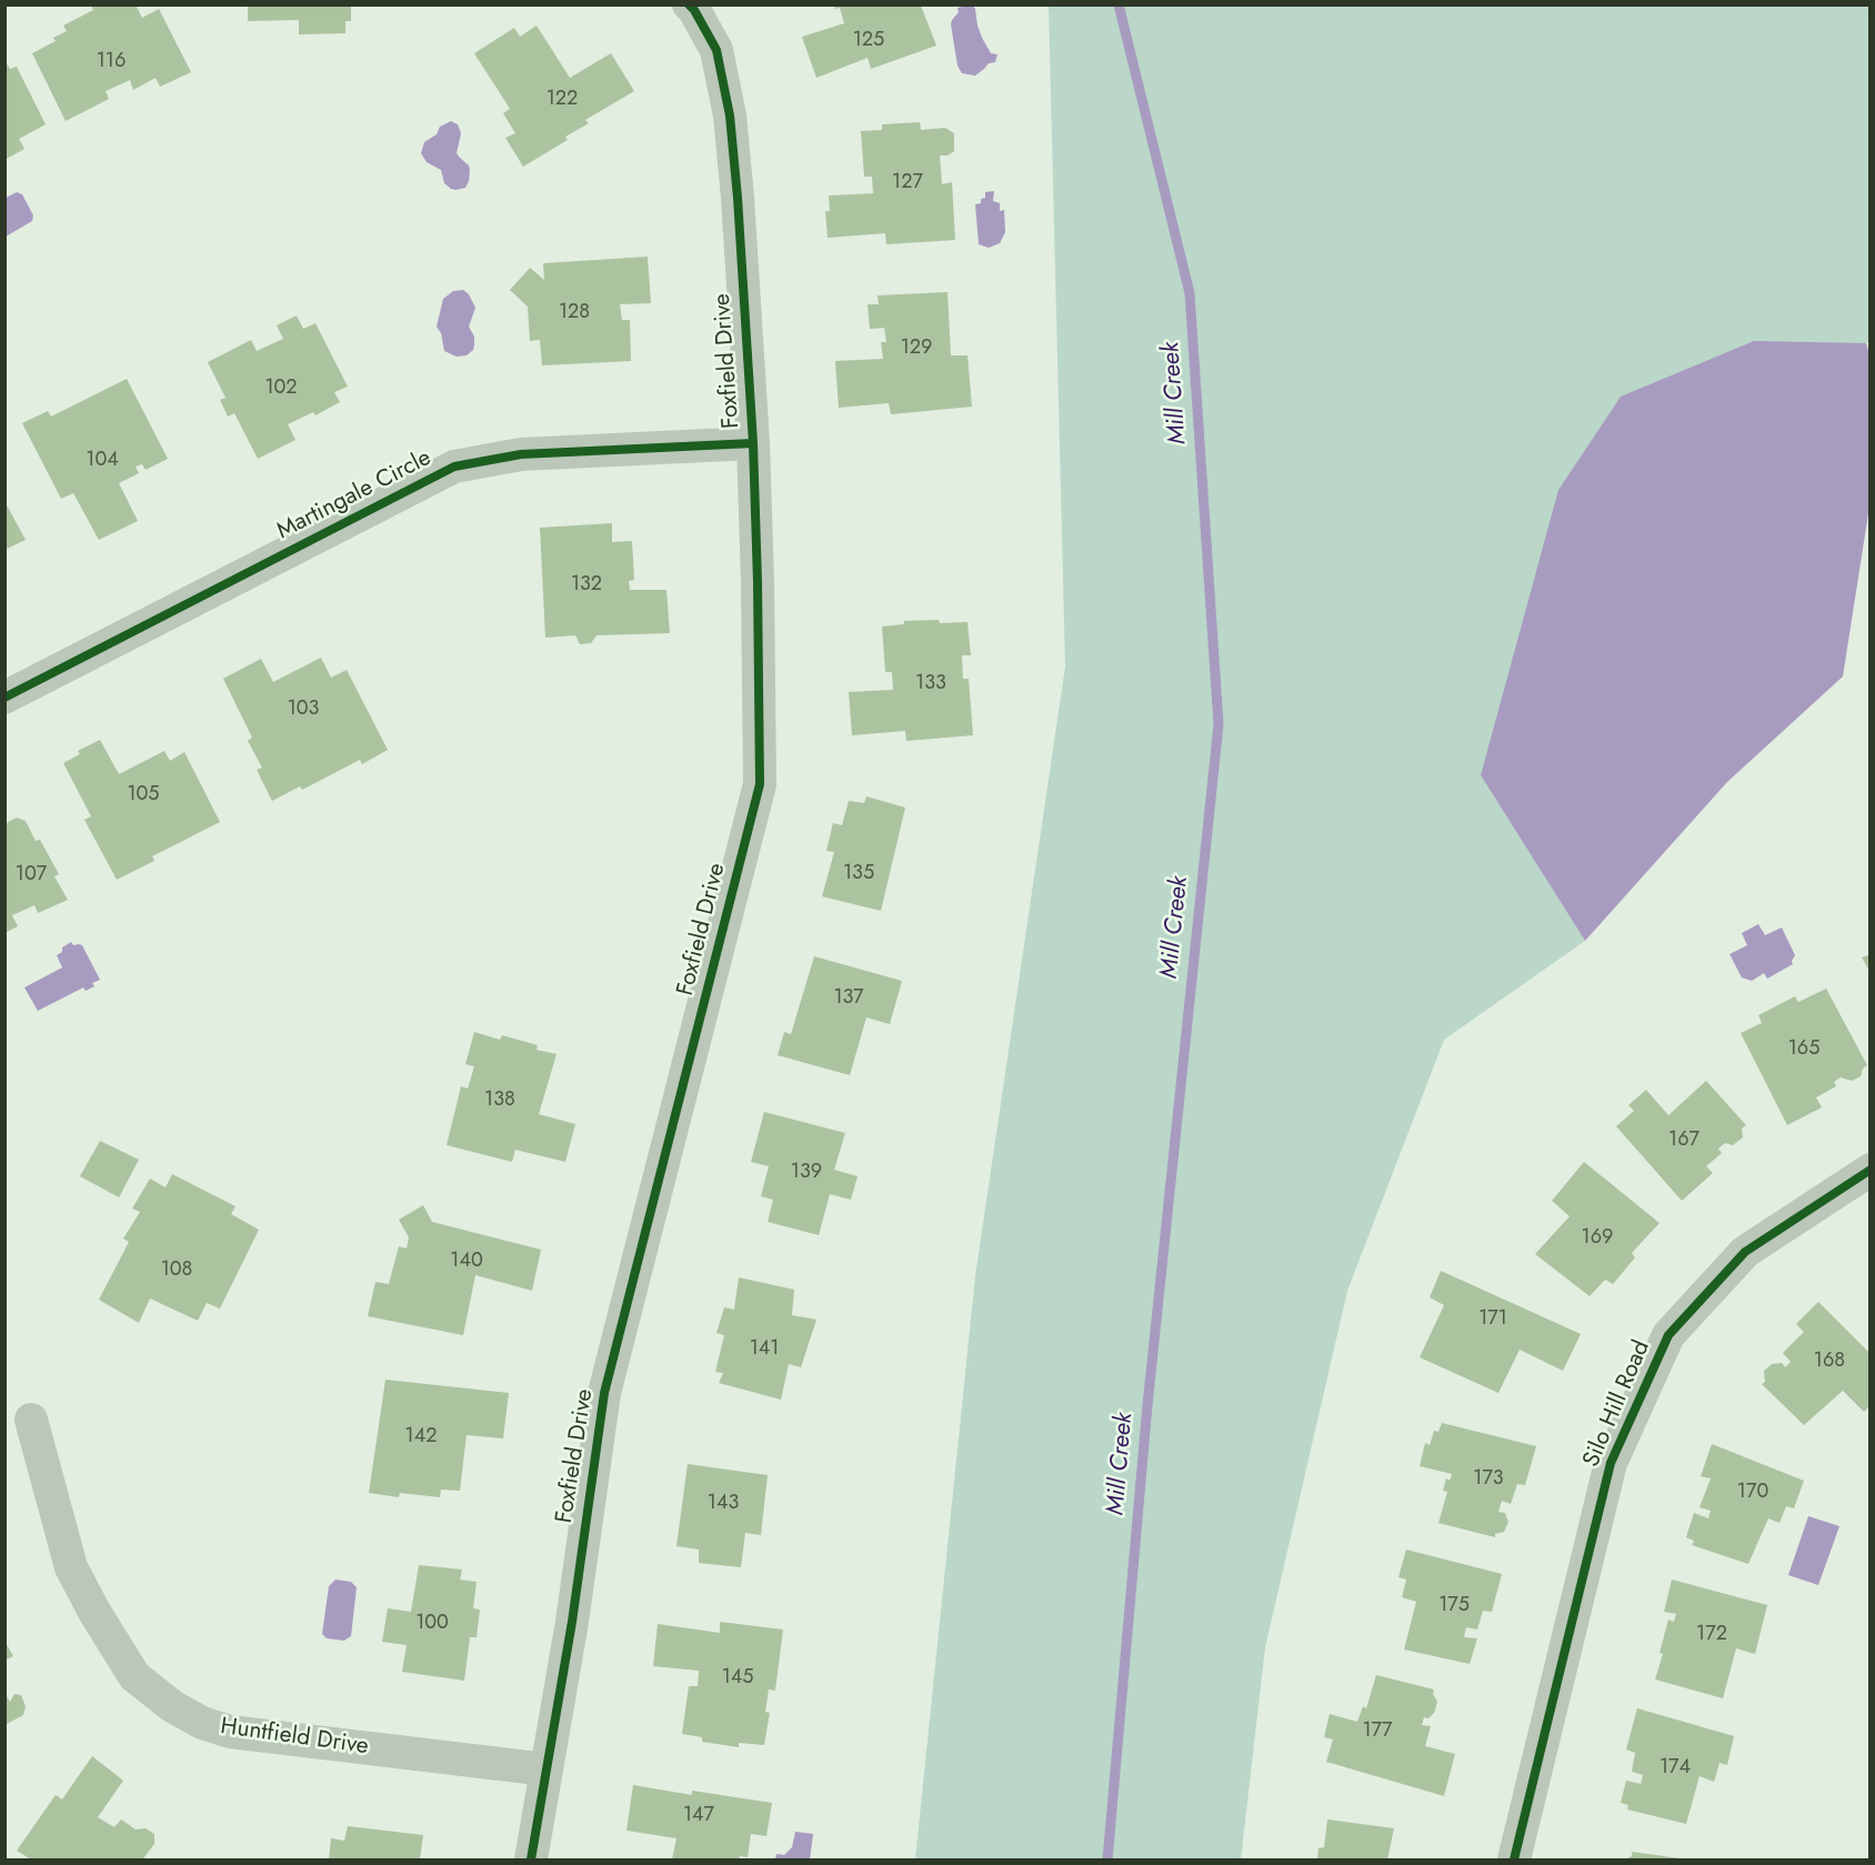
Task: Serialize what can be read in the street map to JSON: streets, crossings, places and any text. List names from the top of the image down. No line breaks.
{"streets":{"street":["Foxfield Drive","Martingale Circle","Silo Hill Road","Huntfield Drive"]},"crossings":[["Foxfield Drive","Martingale Circle"],["Foxfield Drive","Huntfield Drive"]],"water":["Mill Creek"],"house_numbers":["125","116","122","127","128","129","102","104","132","133","103","105","135","107","137","165","138","167","139","169","140","108","171","141","168","142","173","170","143","175","100","172","145","177","174","147"]}
